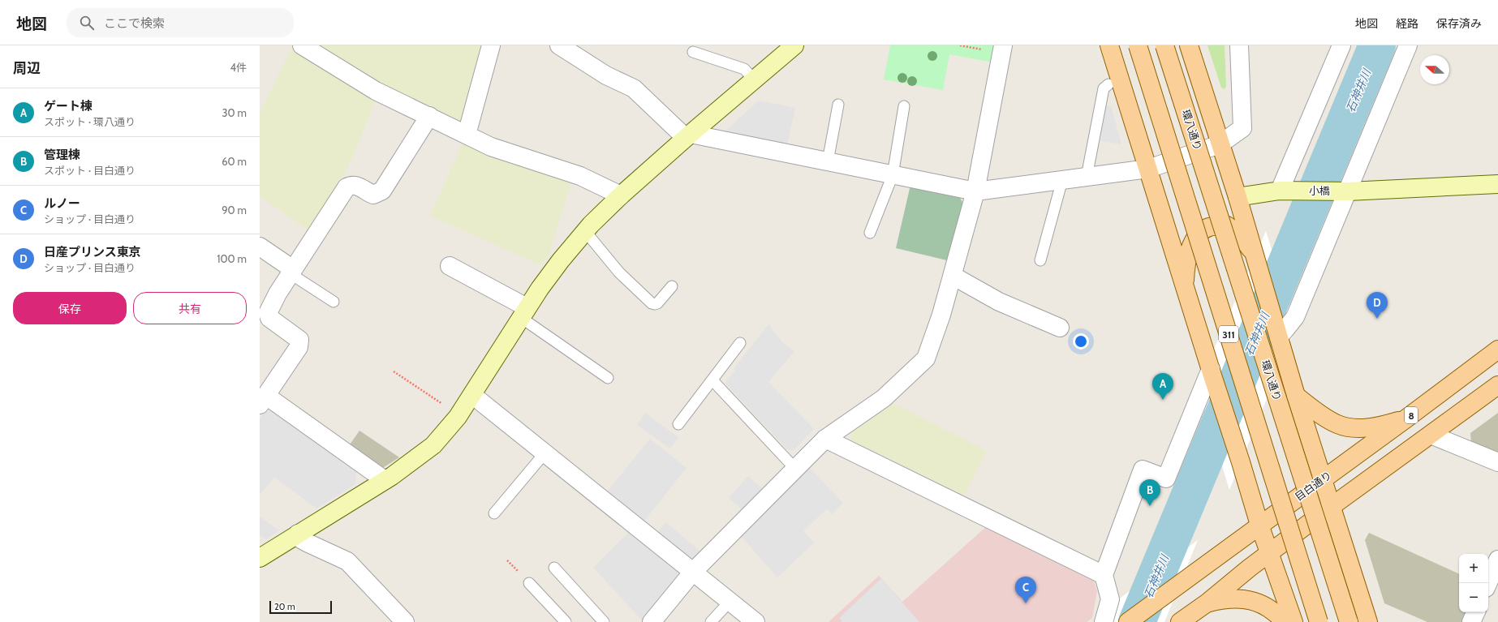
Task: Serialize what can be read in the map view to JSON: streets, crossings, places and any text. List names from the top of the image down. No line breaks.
{"streets":{"main road":["環八通り","311","8","目白通り"],"street":["小橋"]},"water":["石神井川"],"scale_bar":"20 m","north":"left","page":{"header":"地図","search":"ここで検索","nav":["地図","経路","保存済み"],"heading":["周辺","4件"],"list":[{"mark":"A","name":"ゲート棟","note":"スポット · 環八通り","value":"30 m"},{"mark":"B","name":"管理棟","note":"スポット · 目白通り","value":"60 m"},{"mark":"C","name":"ルノー","note":"ショップ · 目白通り","value":"90 m"},{"mark":"D","name":"日産プリンス東京","note":"ショップ · 目白通り","value":"100 m"}],"buttons":["保存","共有"],"pins":["D","A","B","C"],"map_buttons":["+","−"],"scale":"20 m"}}
